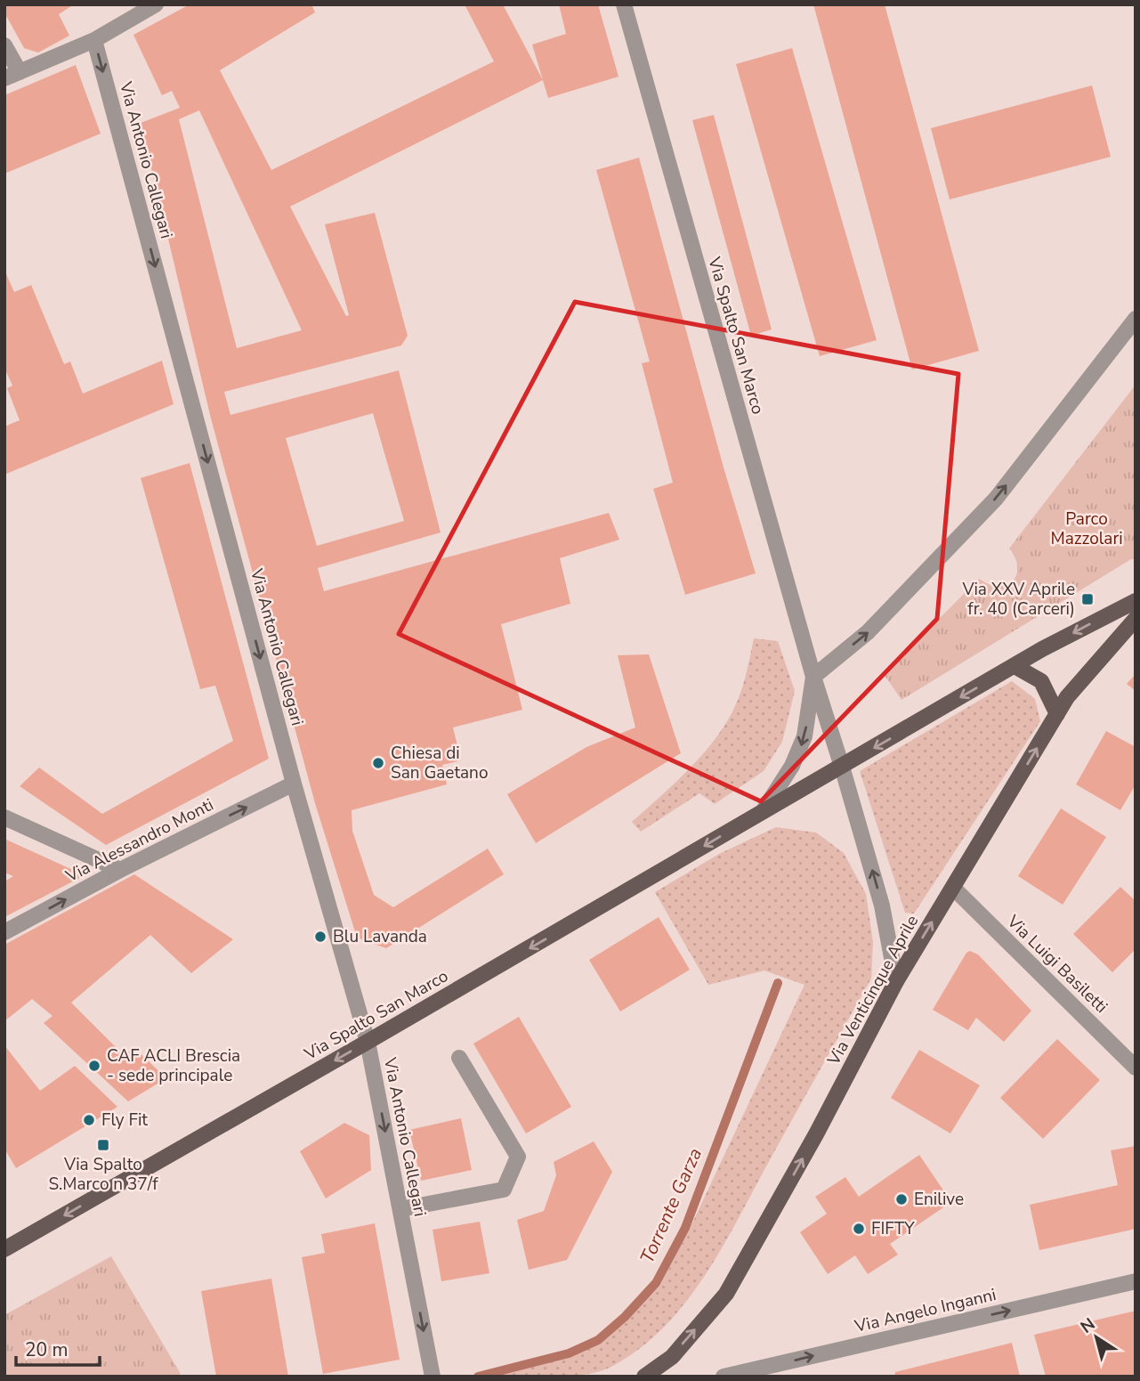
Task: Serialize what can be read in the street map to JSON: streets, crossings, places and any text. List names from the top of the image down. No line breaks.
{"streets":{"main road":["Via Spalto San Marco","Via Venticinque Aprile"],"street":["Via Antonio Callegari","Via Alessandro Monti","Via Luigi Basiletti","Via Angelo Inganni"]},"crossings":[["Via Antonio Callegari","Via Spalto San Marco"],["Via Antonio Callegari","Via Alessandro Monti"],["Via Spalto San Marco","Via Venticinque Aprile"],["Via Luigi Basiletti","Via Venticinque Aprile"]],"one_way":["Via Antonio Callegari","Via Spalto San Marco","Via Alessandro Monti","Via Venticinque Aprile","Via Angelo Inganni"],"water":["Torrente Garza"],"parks":["Parco Mazzolari"],"places":{"transit":["Via XXV Aprile fr. 40 (Carceri)","Via Spalto S.Marco n 37/f"],"other":["Chiesa di San Gaetano","Blu Lavanda","CAF ACLI Brescia - sede principale","Fly Fit","Enilive","FIFTY"]},"scale_bar":"20 m","north":"top left"}
